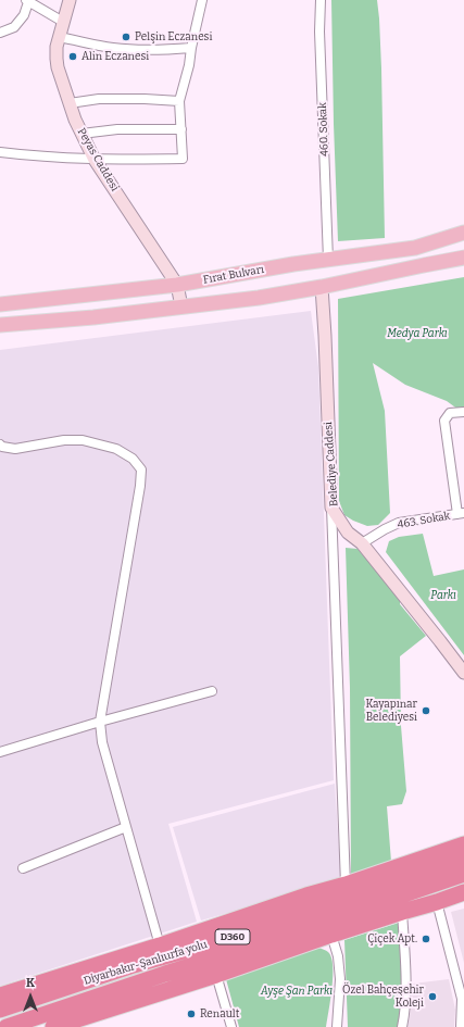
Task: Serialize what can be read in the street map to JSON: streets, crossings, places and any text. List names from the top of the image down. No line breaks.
{"streets":{"highway":["D360","Diyarbakır-Şanlıurfa yolu"],"main road":["Fırat Bulvarı"],"street":["460. Sokak","Peyas Caddesi","Belediye Caddesi","463. Sokak"]},"crossings":[["460. Sokak","Fırat Bulvarı"],["Peyas Caddesi","Fırat Bulvarı"],["Belediye Caddesi","463. Sokak"]],"parks":["Medya Parkı","Parkı","Ayşe Şan Parkı"],"places":["Pelşin Eczanesi","Alin Eczanesi","Kayapınar Belediyesi","Çiçek Apt.","Özel Bahçeşehir Koleji","Renault"],"north":"top"}
